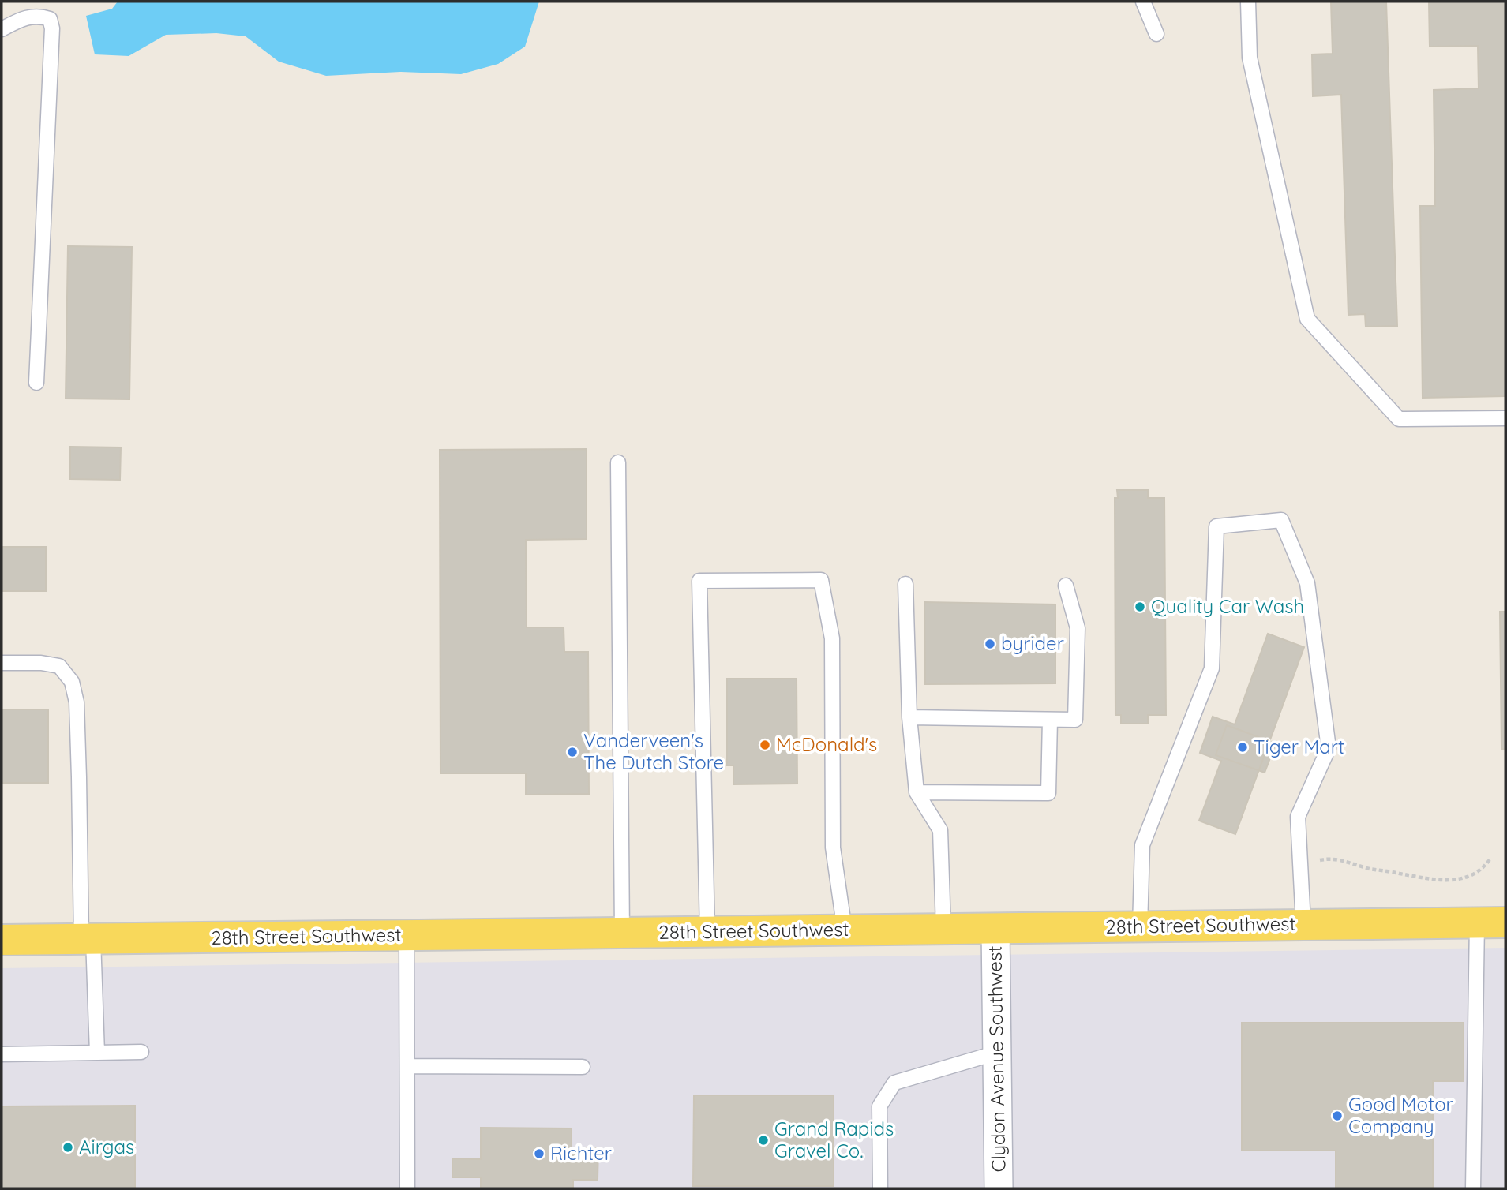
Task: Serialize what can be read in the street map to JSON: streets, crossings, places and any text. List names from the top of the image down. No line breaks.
{"streets":{"main road":["28th Street Southwest"],"street":["Clydon Avenue Southwest"]},"crossings":[["28th Street Southwest","Clydon Avenue Southwest"]],"places":["Quality Car Wash","byrider","McDonald's","Tiger Mart","Vanderveen's The Dutch Store","Good Motor Company","Grand Rapids Gravel Co.","Airgas","Richter"]}
